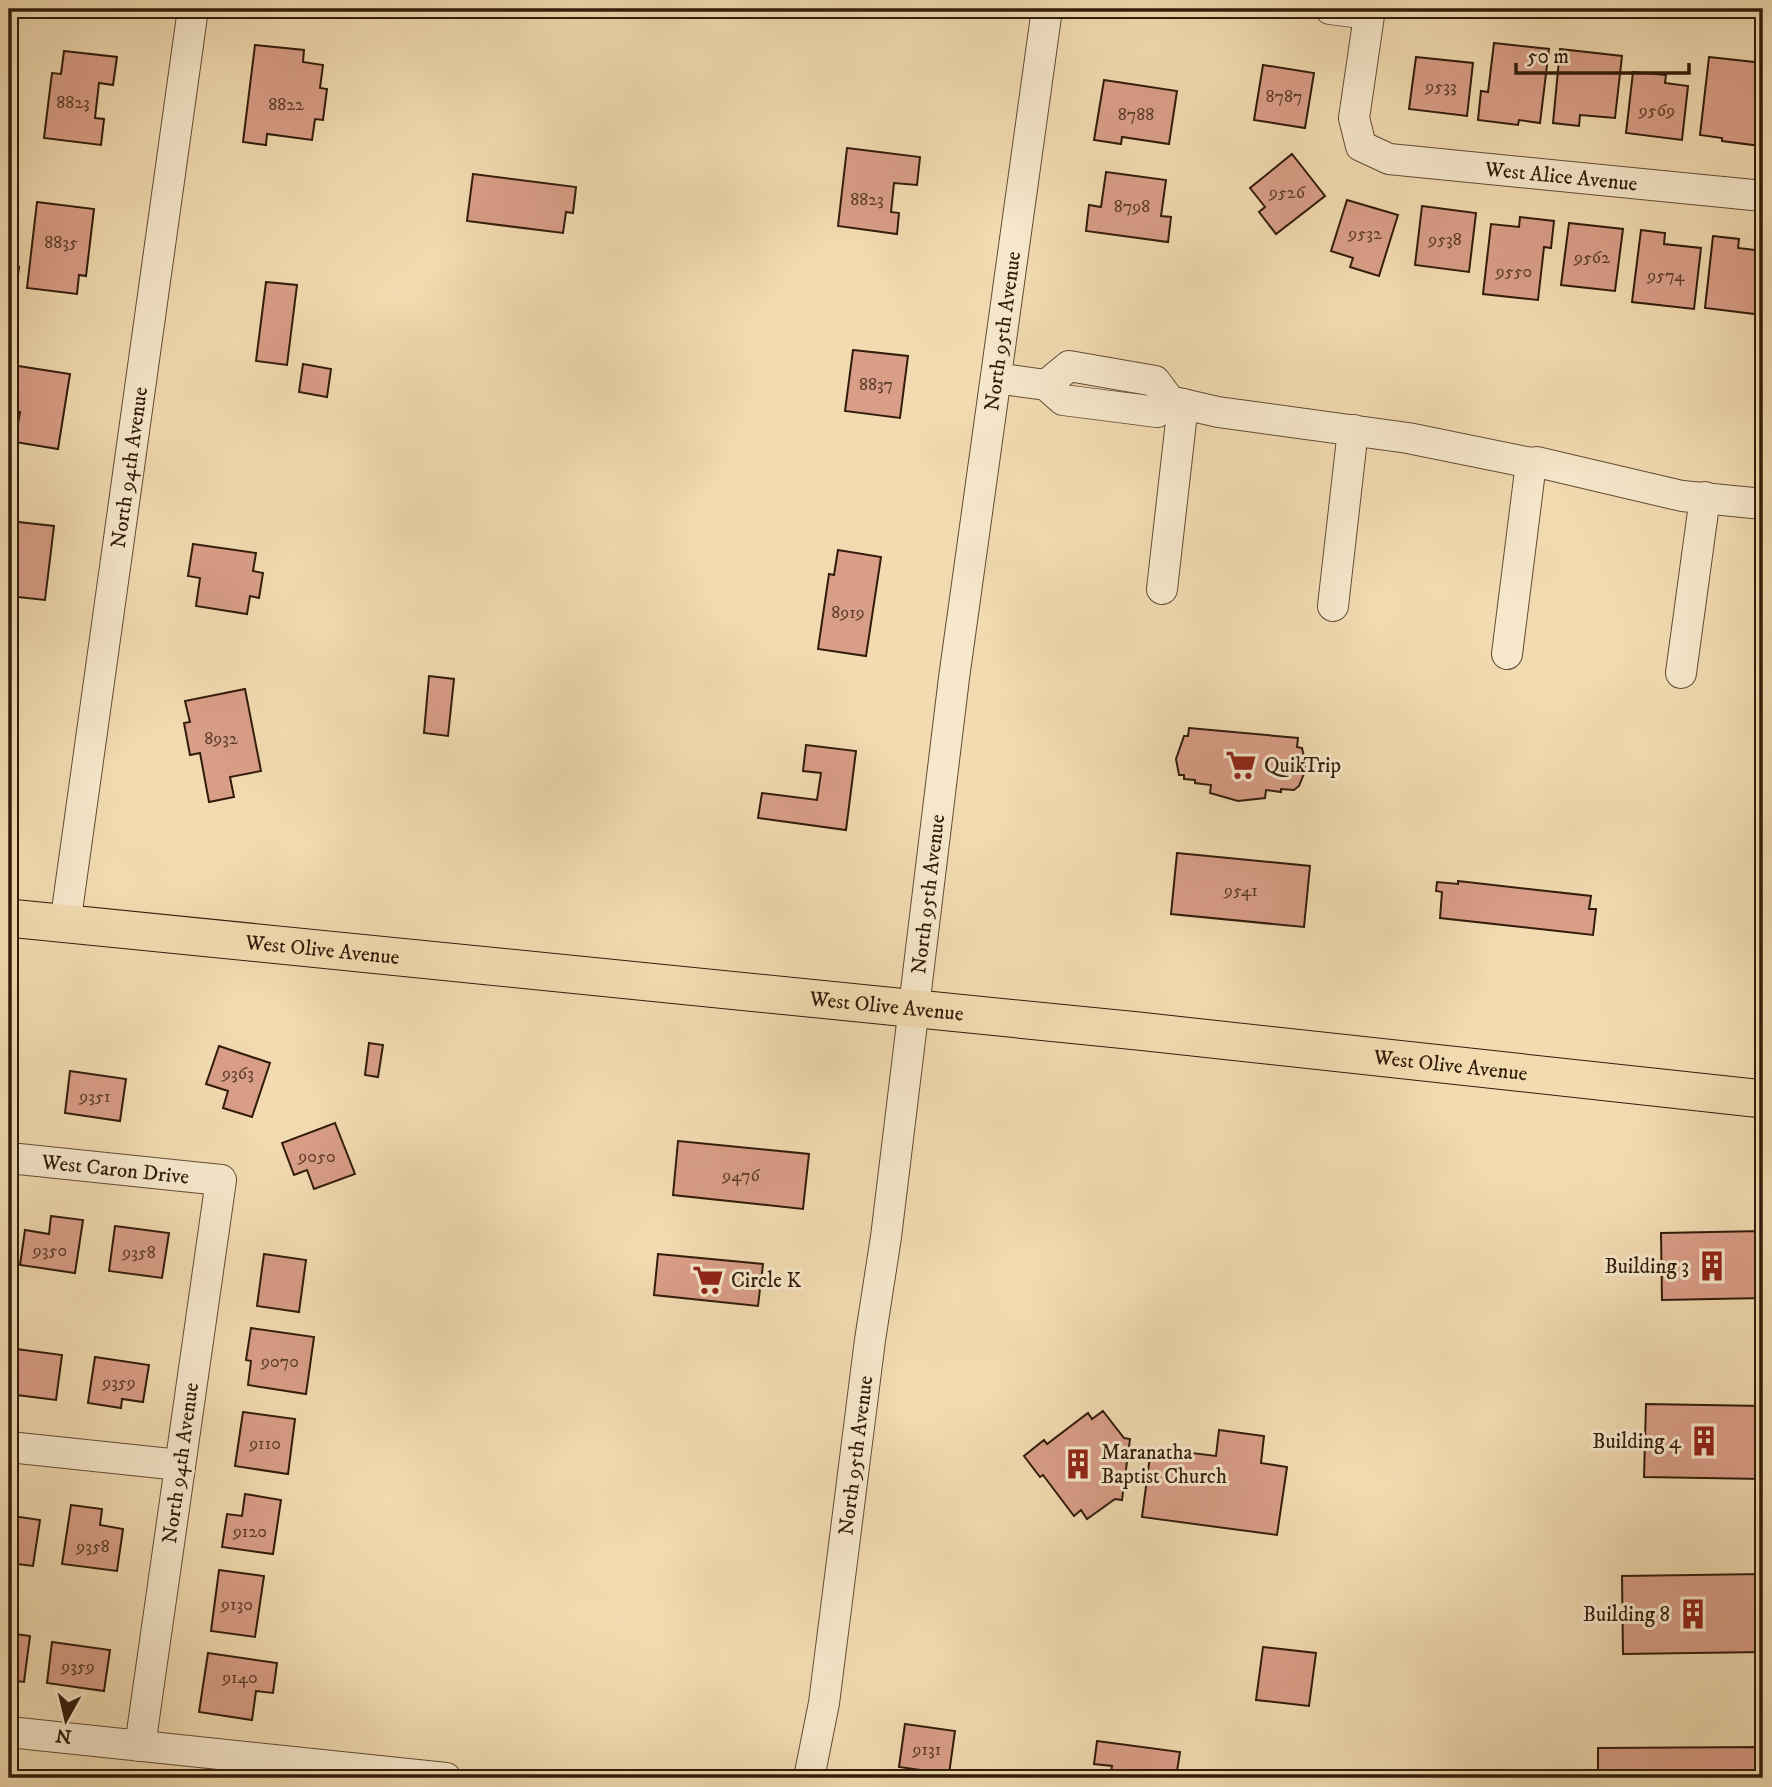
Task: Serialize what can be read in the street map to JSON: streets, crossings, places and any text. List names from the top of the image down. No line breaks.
{"streets":{"main road":["West Olive Avenue"],"street":["West Alice Avenue","North 95th Avenue","North 94th Avenue","West Caron Drive"]},"crossings":[["North 95th Avenue","West Olive Avenue"],["North 94th Avenue","West Olive Avenue"],["North 94th Avenue","West Caron Drive"]],"places":{"supermarket":["QuikTrip","Circle K"],"building":["Building 3","Building 4","Maranatha Baptist Church","Building 8"]},"house_numbers":["9533","8787","8823","8822","9569","8788","9526","8823","8798","9532","9538","8835","9562","9550","9574","8837","8919","8932","9541","9363","9351","9050","9476","9350","9358","9070","9359","9110","9120","9358","9130","9359","9140","9131"],"scale_bar":"50 m","north":"bottom"}
